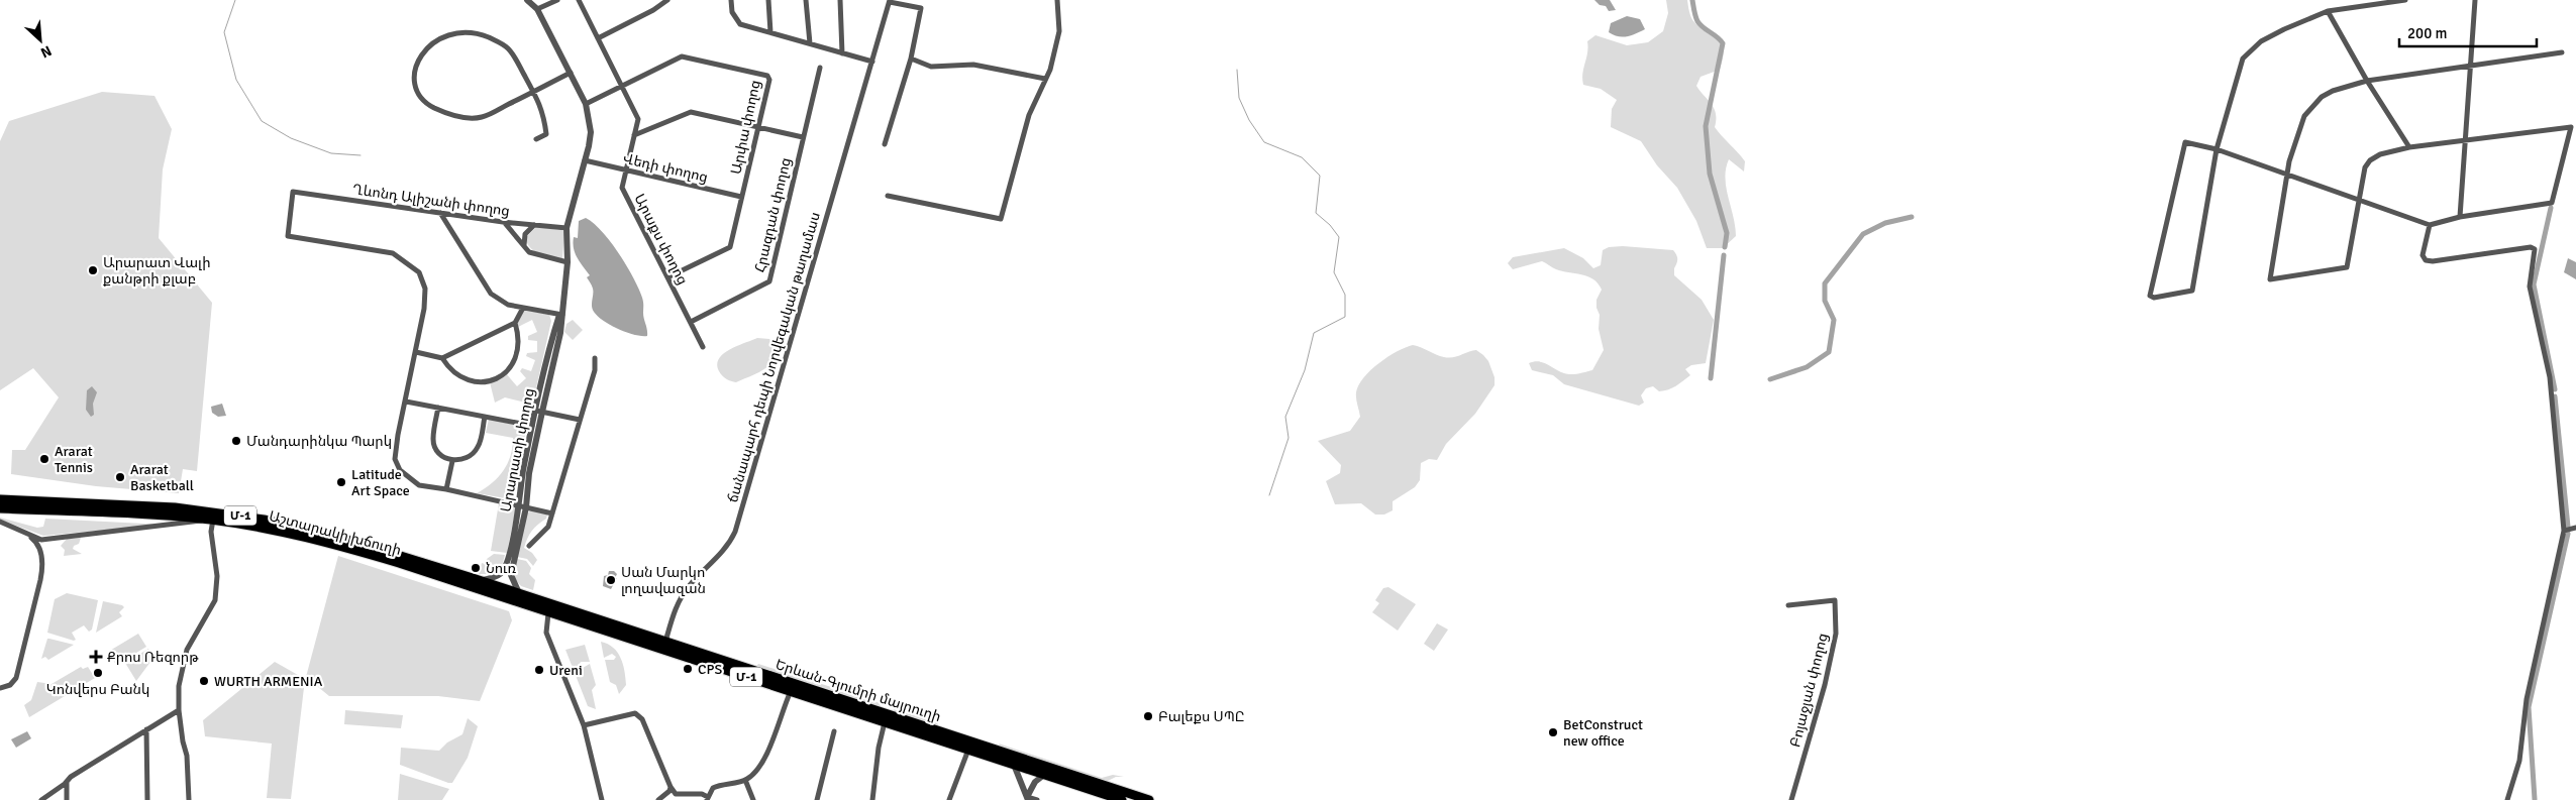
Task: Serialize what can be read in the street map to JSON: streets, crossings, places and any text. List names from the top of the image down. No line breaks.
{"streets":{"highway":["Մ-1","Աշտարակի խճուղի","Երևան-Գյումրի մայրուղի"],"street":["Արփա փողոց","Վեդի փողոց","Ղևոնդ Ալիշանի փողոց","Հրազդան փողոց","Արաքս փողոց","ճանապարհ դեպի Նորվեգական թաղամաս","Արարատի փողոց","Բոյաջյան փողոց"]},"crossings":[["Արփա փողոց","Վեդի փողոց"],["Արփա փողոց","Արաքս փողոց"],["Արփա փողոց","Արարատի փողոց"],["Վեդի փողոց","Արաքս փողոց"],["Վեդի փողոց","Արարատի փողոց"],["Ղևոնդ Ալիշանի փողոց","Արարատի փողոց"],["Հրազդան փողոց","Արաքս փողոց"],["ճանապարհ դեպի Նորվեգական թաղամաս","Երևան-Գյումրի մայրուղի"],["Արարատի փողոց","Աշտարակի խճուղի"],["Արարատի փողոց","Երևան-Գյումրի մայրուղի"],["Աշտարակի խճուղի","Երևան-Գյումրի մայրուղի"]],"places":{"other":["Արարատ Վալի քանթրի քլաբ","Մանդարինկա Պարկ","Ararat Tennis","Ararat Basketball","Latitude Art Space","Նուռ","Սան Մարկո լողավազան","CPS","Ureni","Կոնվերս Բանկ","WURTH ARMENIA","Բալեքս ՍՊԸ","BetConstruct new office"],"health":["Քրոս Ռեզորթ"]},"scale_bar":"200 m","north":"bottom right"}
